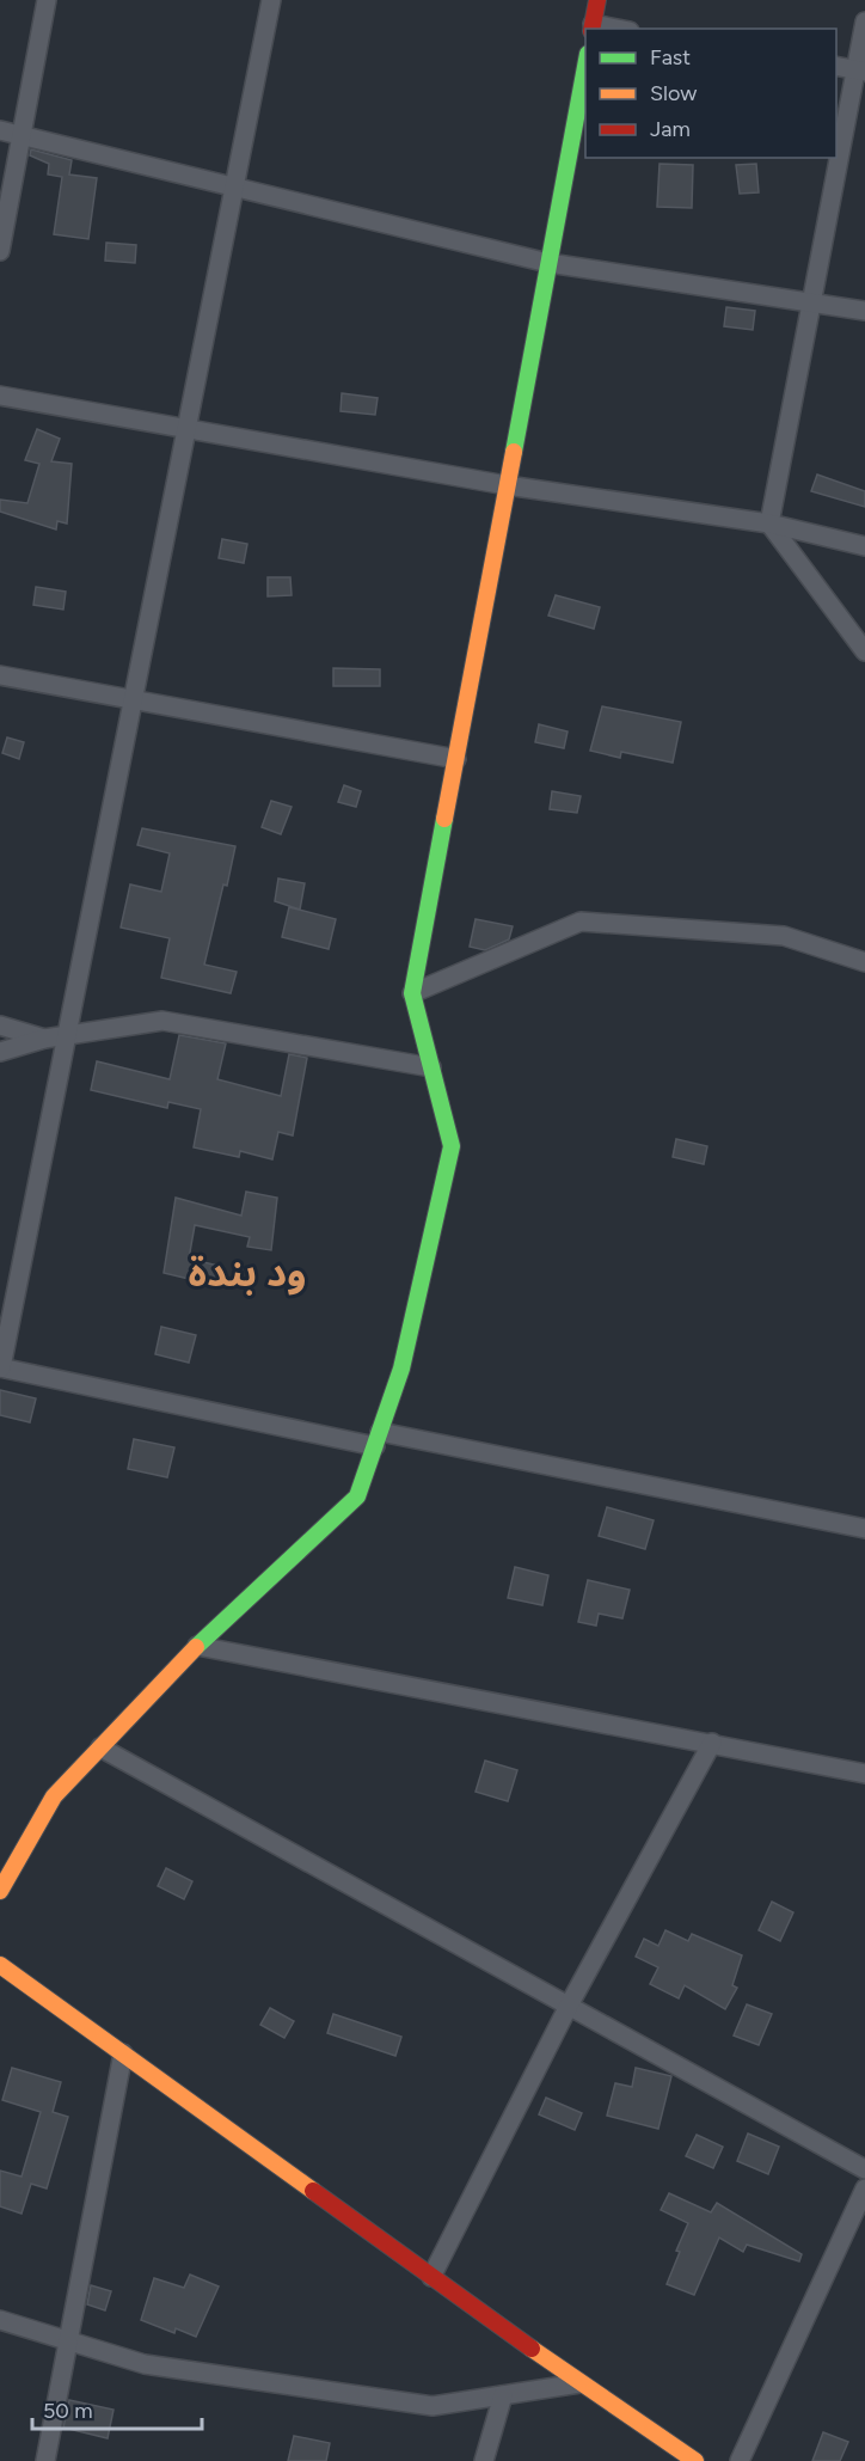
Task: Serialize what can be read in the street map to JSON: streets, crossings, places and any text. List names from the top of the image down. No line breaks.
{"districts":["ود بندة"],"legend":["Fast","Slow","Jam"],"scale_bar":"50 m"}
